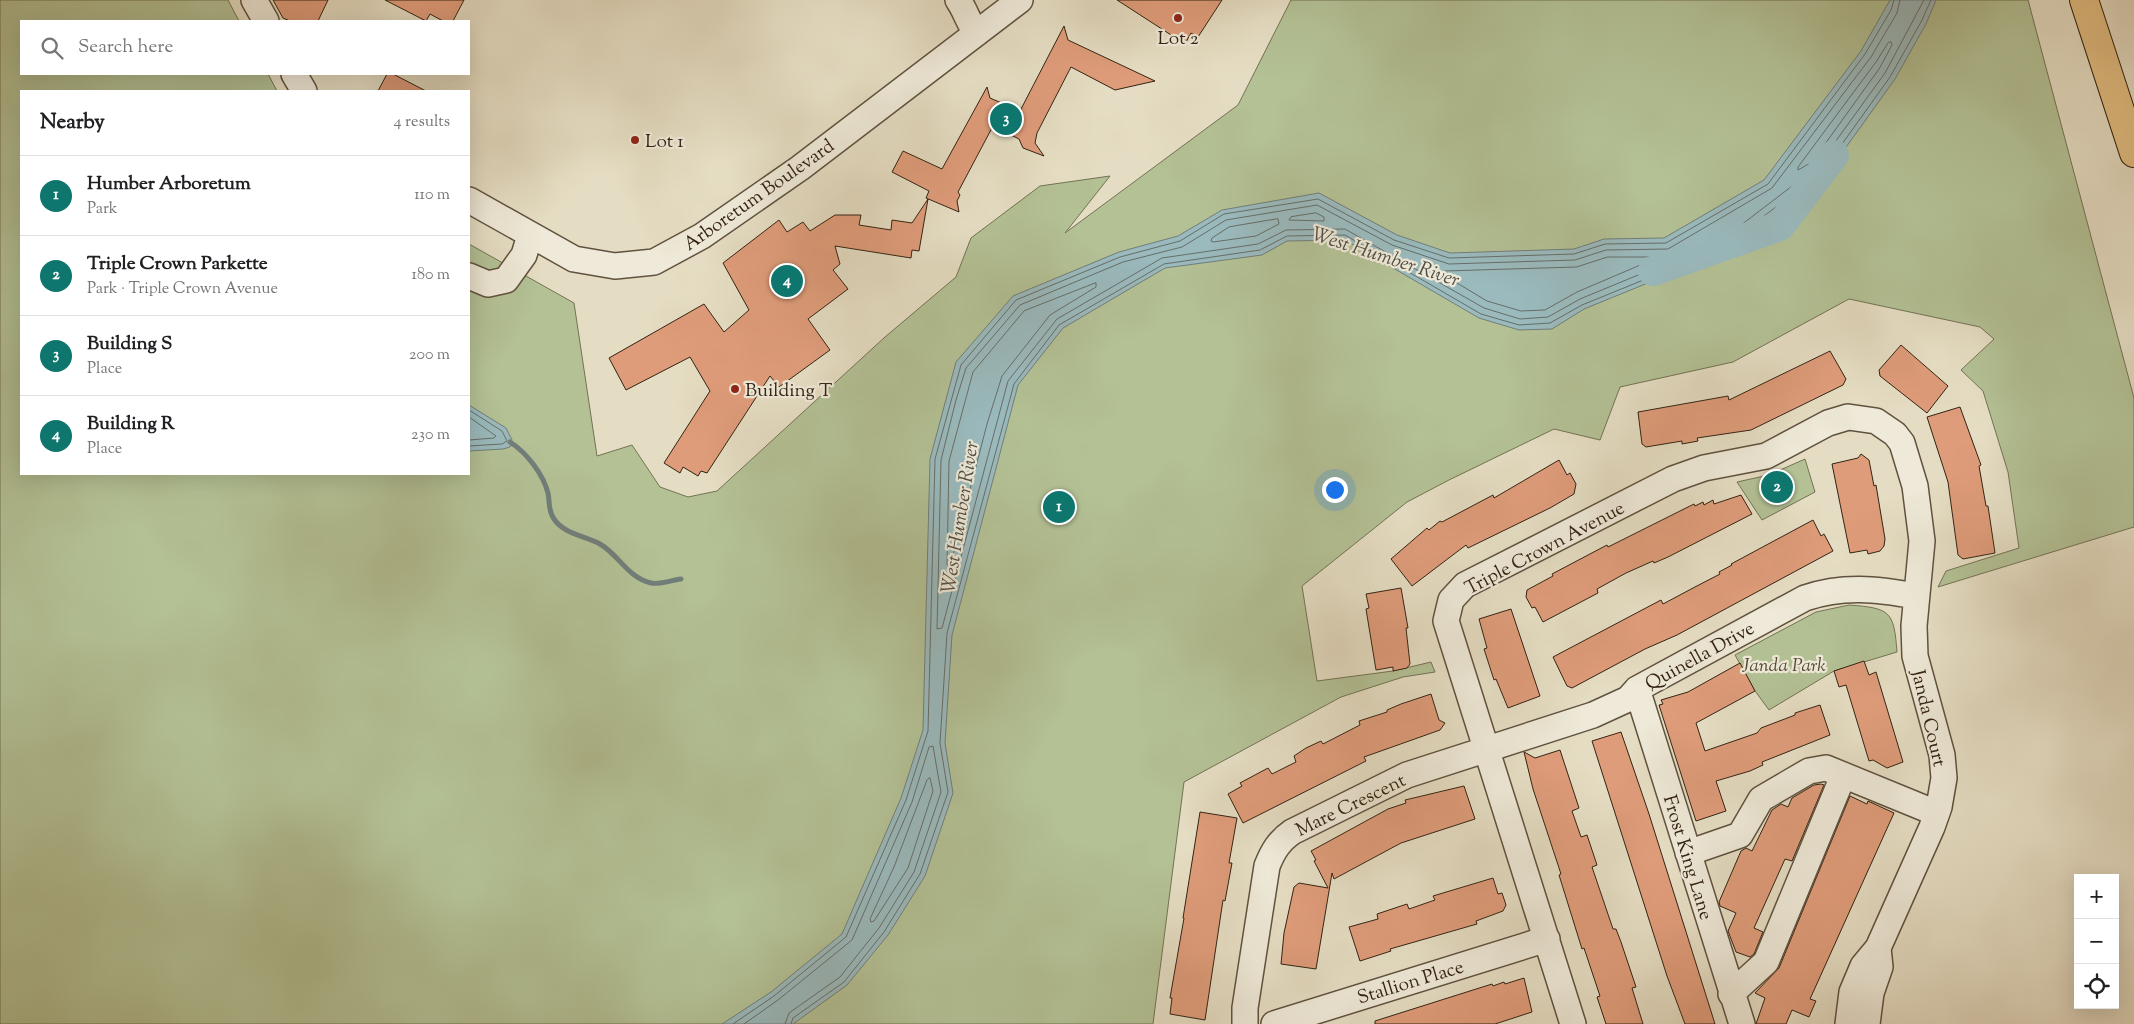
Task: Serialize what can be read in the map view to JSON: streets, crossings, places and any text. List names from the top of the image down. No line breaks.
{"streets":{"street":["Arboretum Boulevard","Triple Crown Avenue","Quinella Drive","Janda Court","Mare Crescent","Frost King Lane","Stallion Place"]},"crossings":[["Triple Crown Avenue","Quinella Drive"],["Triple Crown Avenue","Janda Court"],["Triple Crown Avenue","Mare Crescent"],["Triple Crown Avenue","Stallion Place"],["Quinella Drive","Janda Court"],["Quinella Drive","Mare Crescent"],["Quinella Drive","Frost King Lane"]],"water":["West Humber River"],"parks":["Janda Park"],"places":["Lot 2","Lot 1","Building T"],"page":{"search":"Search here","heading":["Nearby","4 results"],"pins":["3","4","2","1"],"list":[{"mark":"1","name":"Humber Arboretum","note":"Park","value":"110 m"},{"mark":"2","name":"Triple Crown Parkette","note":"Park · Triple Crown Avenue","value":"180 m"},{"mark":"3","name":"Building S","note":"Place","value":"200 m"},{"mark":"4","name":"Building R","note":"Place","value":"230 m"}],"map_buttons":["+","−"]}}
